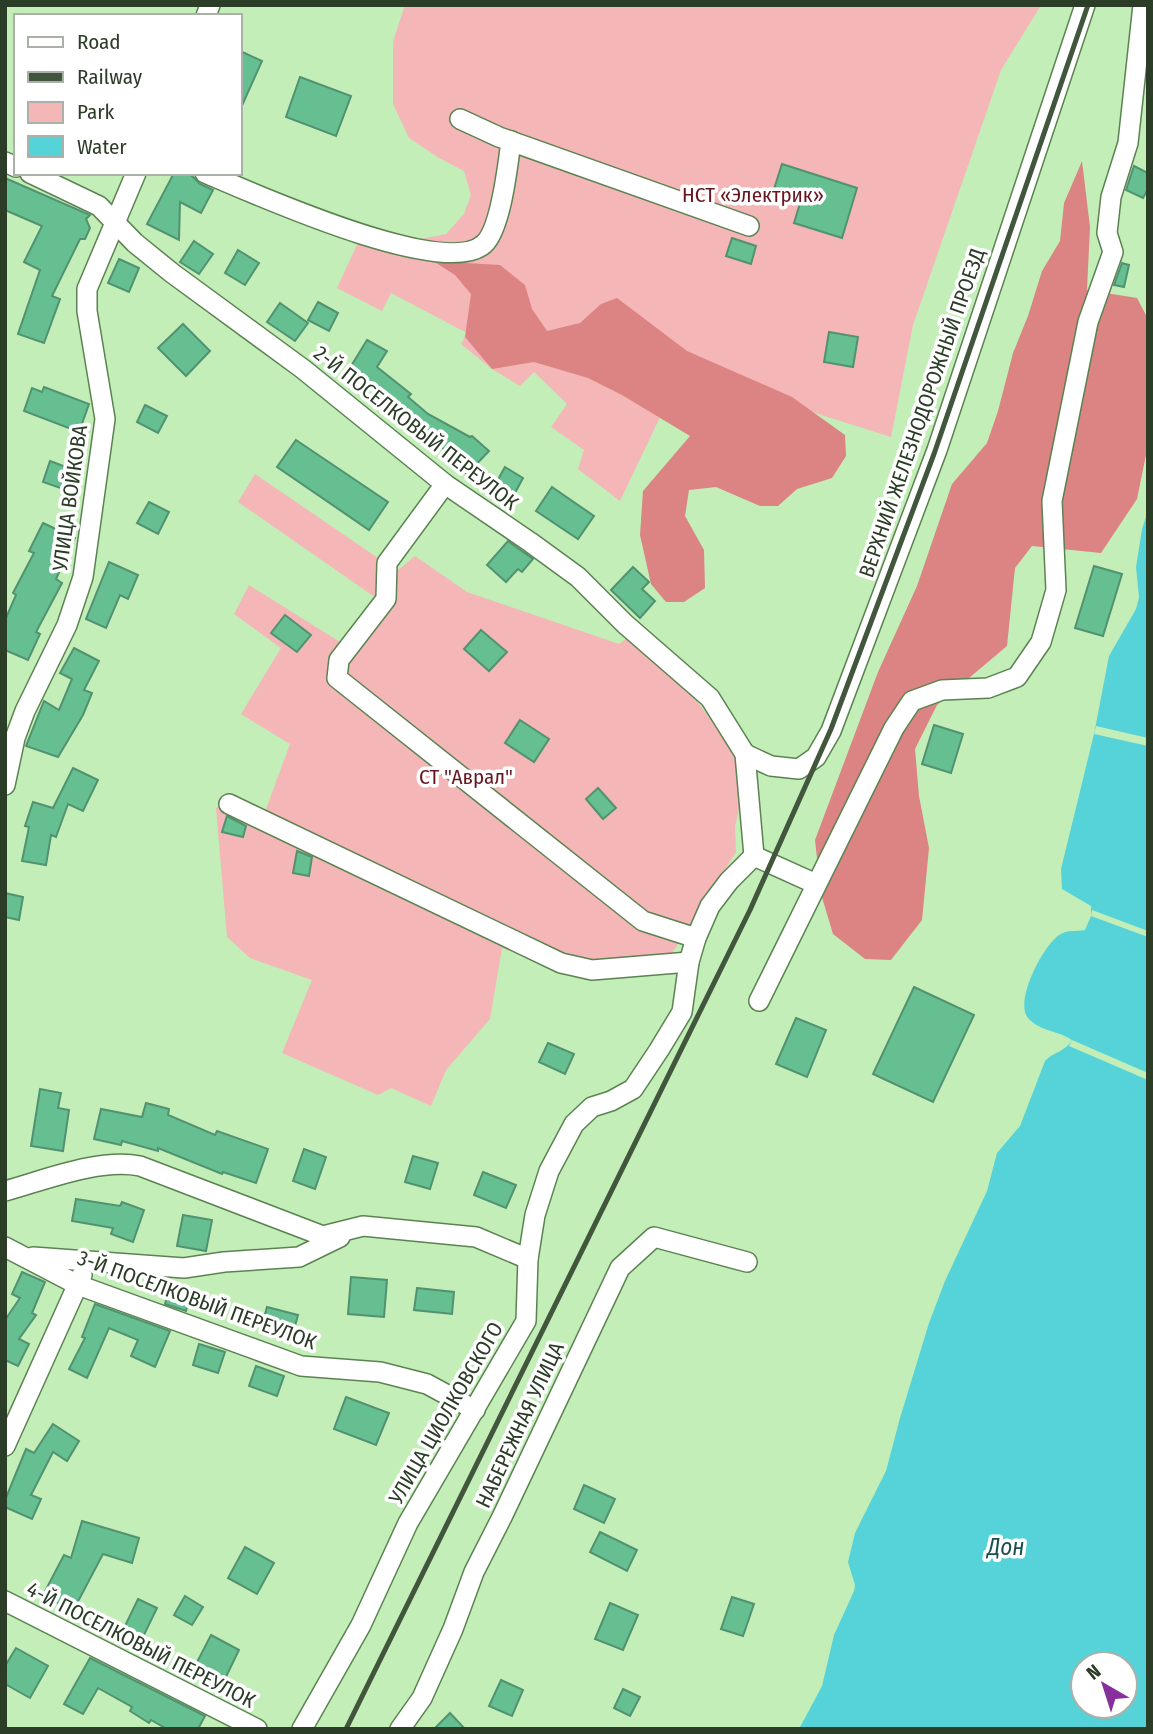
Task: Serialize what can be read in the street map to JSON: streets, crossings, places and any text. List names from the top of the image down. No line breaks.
{"streets":{"street":["ВЕРХНИЙ ЖЕЛЕЗНОДОРОЖНЫЙ ПРОЕЗД","2-Й ПОСЕЛКОВЫЙ ПЕРЕУЛОК","УЛИЦА ВОЙКОВА","3-Й ПОСЕЛКОВЫЙ ПЕРЕУЛОК","УЛИЦА ЦИОЛКОВСКОГО","НАБЕРЕЖНАЯ УЛИЦА","4-Й ПОСЕЛКОВЫЙ ПЕРЕУЛОК"]},"crossings":[["ВЕРХНИЙ ЖЕЛЕЗНОДОРОЖНЫЙ ПРОЕЗД","2-Й ПОСЕЛКОВЫЙ ПЕРЕУЛОК"],["2-Й ПОСЕЛКОВЫЙ ПЕРЕУЛОК","УЛИЦА ВОЙКОВА"],["3-Й ПОСЕЛКОВЫЙ ПЕРЕУЛОК","УЛИЦА ЦИОЛКОВСКОГО"]],"water":["Дон"],"parks":["НСТ «Электрик»","СТ \"Аврал\""],"legend":["Road","Railway","Park","Water"],"north":"top left"}
